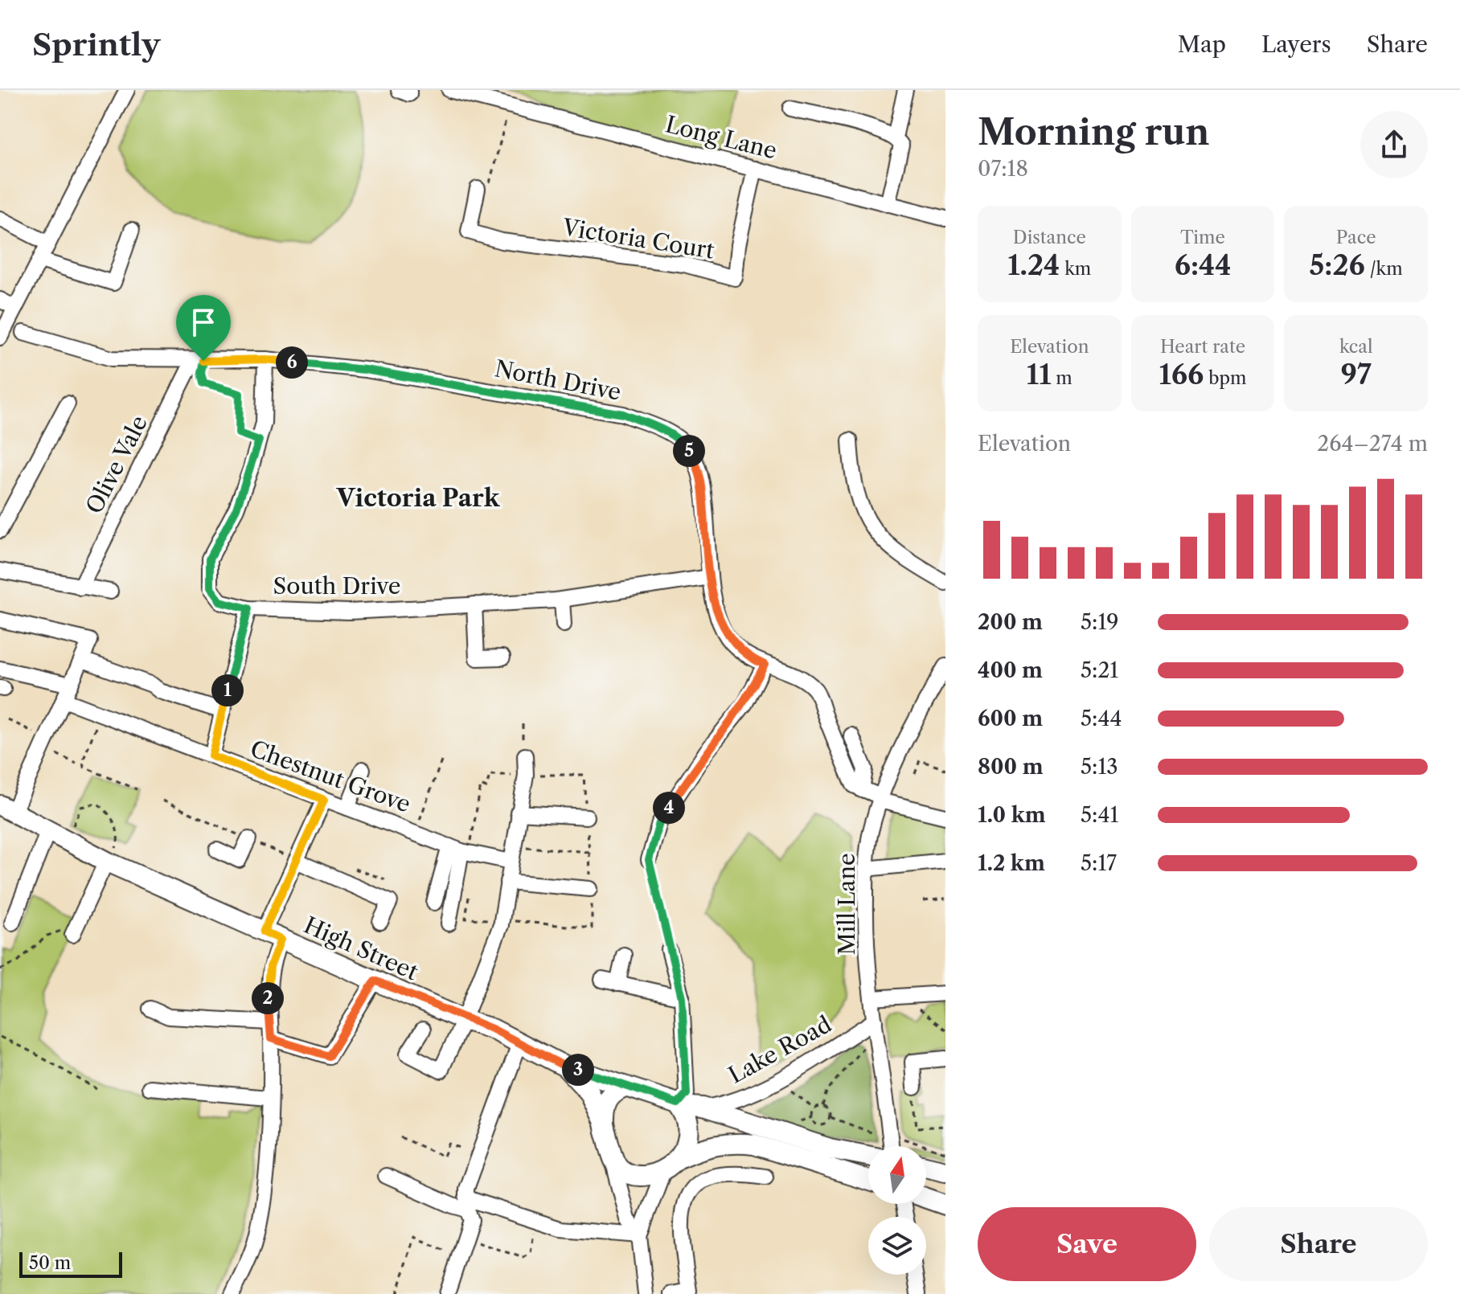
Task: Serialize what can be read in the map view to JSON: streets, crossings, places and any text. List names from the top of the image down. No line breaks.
{"streets":{"main road":["High Street"],"street":["Long Lane","Victoria Court","North Drive","Olive Vale","South Drive","Chestnut Grove","Mill Lane","Lake Road"]},"crossings":[["Long Lane","Victoria Court"],["North Drive","Olive Vale"],["North Drive","South Drive"],["Mill Lane","Lake Road"]],"districts":["Victoria Park"],"scale_bar":"50 m","north":"top","page":{"header":"Sprintly","nav":["Map","Layers","Share"],"heading":["Morning run","07:18"],"stats":[["Distance","1.24 km"],["Time","6:44"],["Pace","5:26 /km"],["Elevation","11 m"],["Heart rate","166 bpm"],["kcal","97"]],"pins":["6","5","1","4","2","3"],"chart":["Elevation","264–274 m"],"list":[{"name":"200 m","note":"5:19"},{"name":"400 m","note":"5:21"},{"name":"600 m","note":"5:44"},{"name":"800 m","note":"5:13"},{"name":"1.0 km","note":"5:41"},{"name":"1.2 km","note":"5:17"}],"buttons":["Save","Share"],"scale":"50 m"}}
